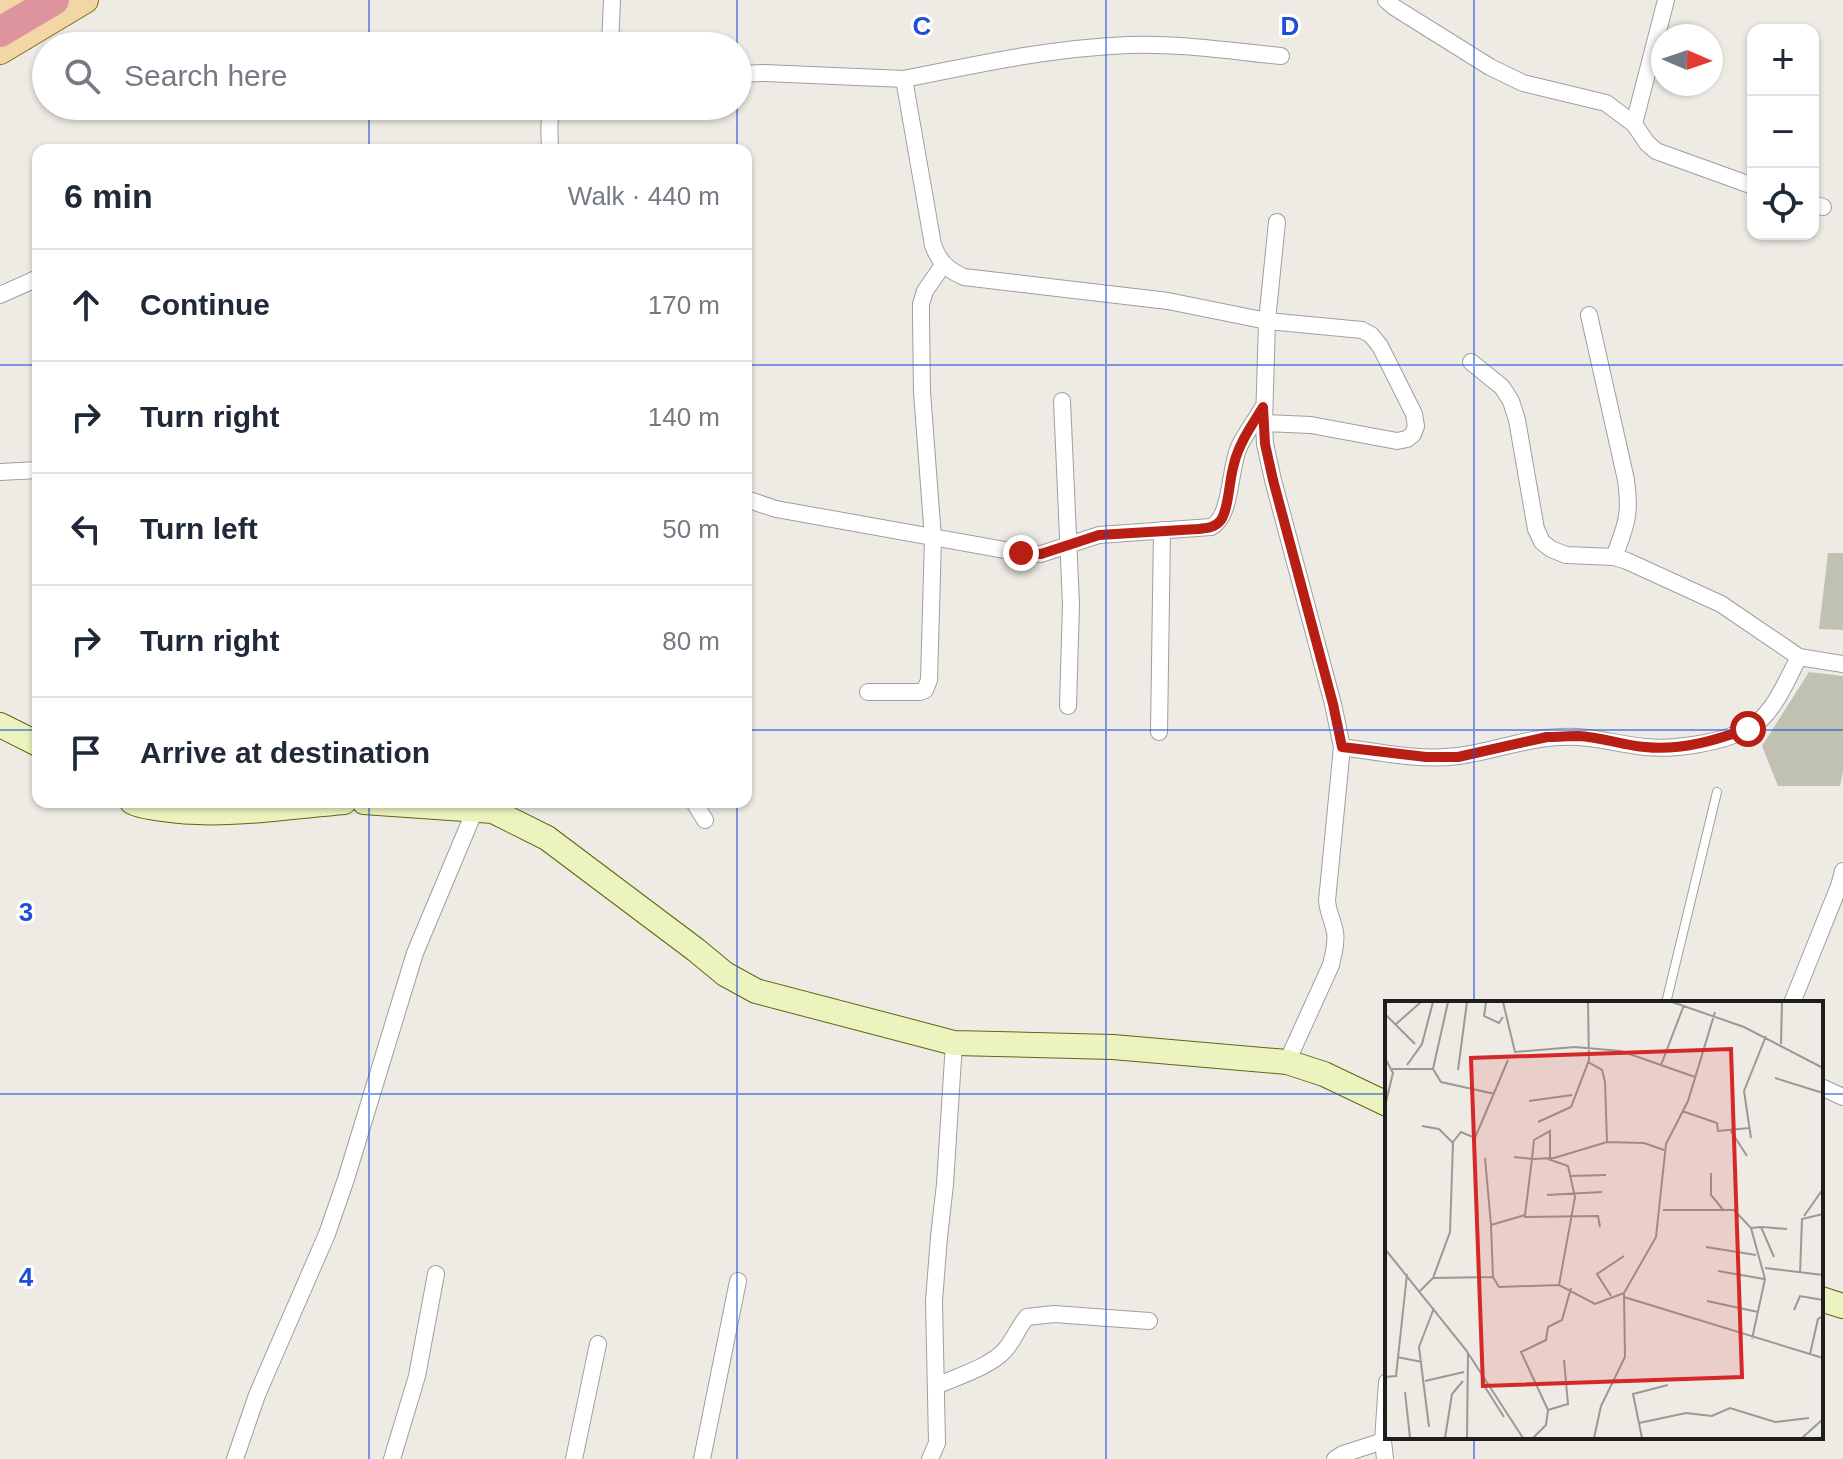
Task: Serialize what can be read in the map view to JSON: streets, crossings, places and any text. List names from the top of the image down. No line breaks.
{"north":"right","page":{"map_buttons":["+","−"],"search":"Search here","heading":["6 min","Walk · 440 m"],"list":[["Continue","170 m"],["Turn right","140 m"],["Turn left","50 m"],["Turn right","80 m"],"Arrive at destination"]},"grid":{"columns":["C","D"],"rows":["3","4"]}}
